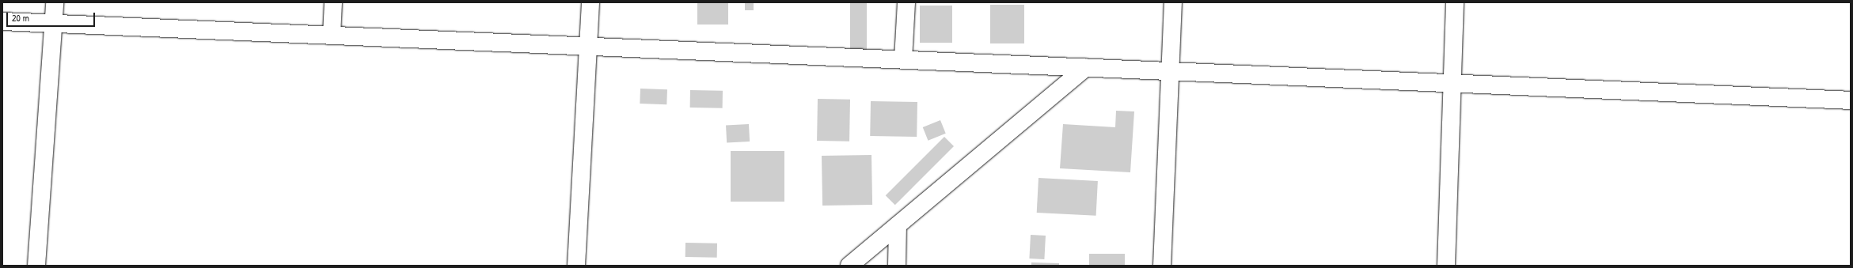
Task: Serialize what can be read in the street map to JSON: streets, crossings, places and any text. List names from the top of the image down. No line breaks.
{"scale_bar":"20 m"}
